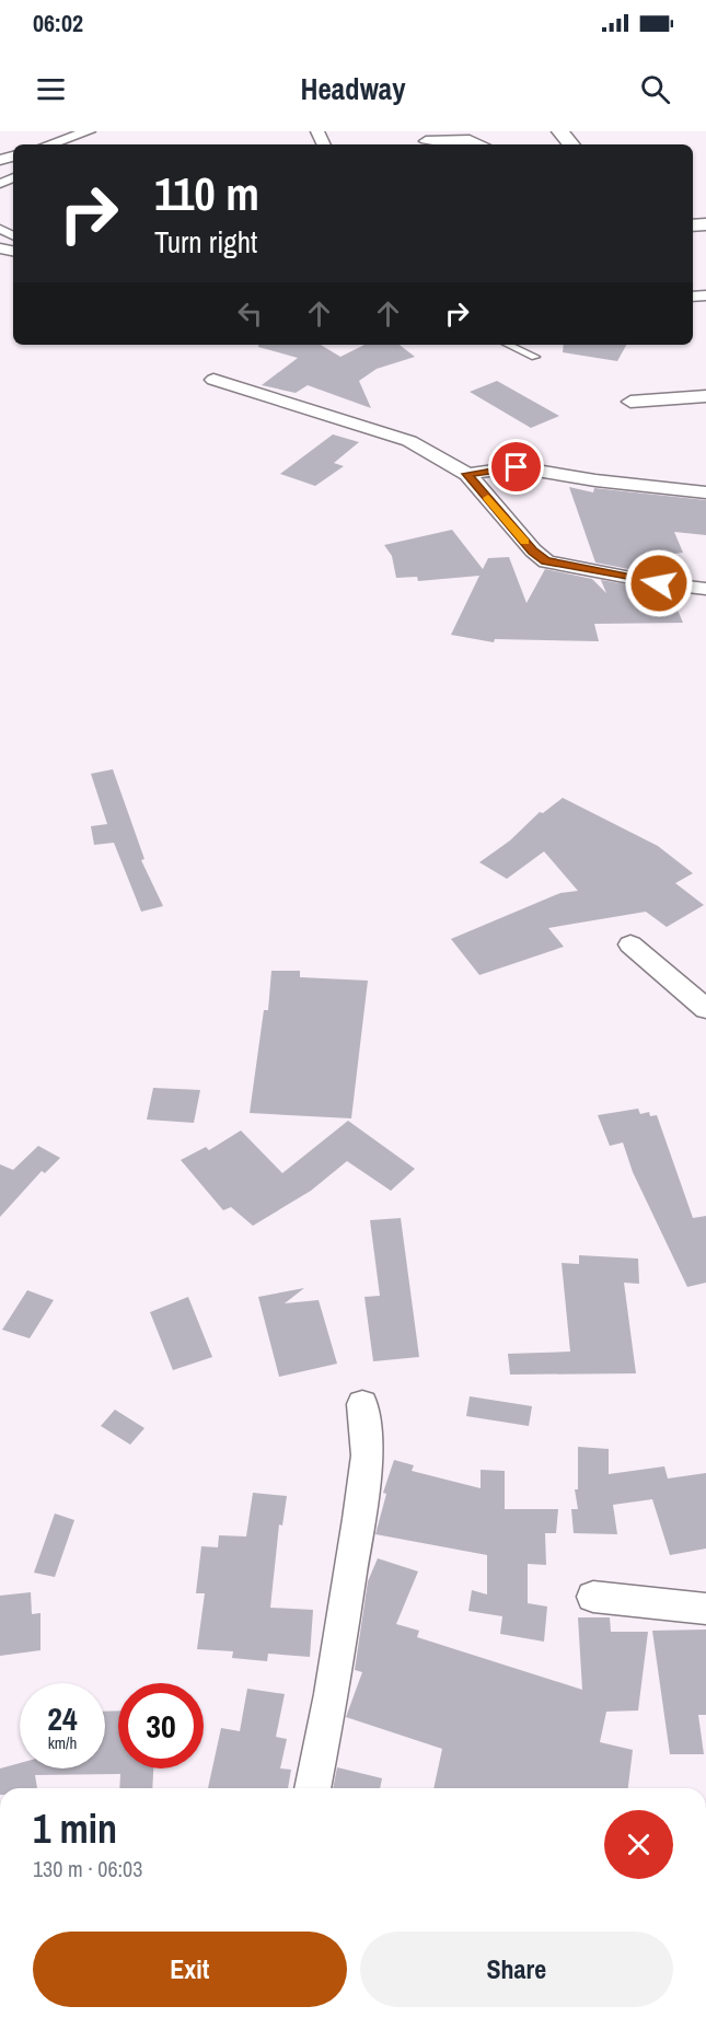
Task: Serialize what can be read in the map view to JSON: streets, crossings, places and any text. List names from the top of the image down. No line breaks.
{"page":{"status":"06:02","header":"Headway","turn":["110 m","Turn right"],"speed":"24 km/h","limit":"30","heading":["1 min","130 m · 06:03"],"buttons":["Exit","Share"]}}
